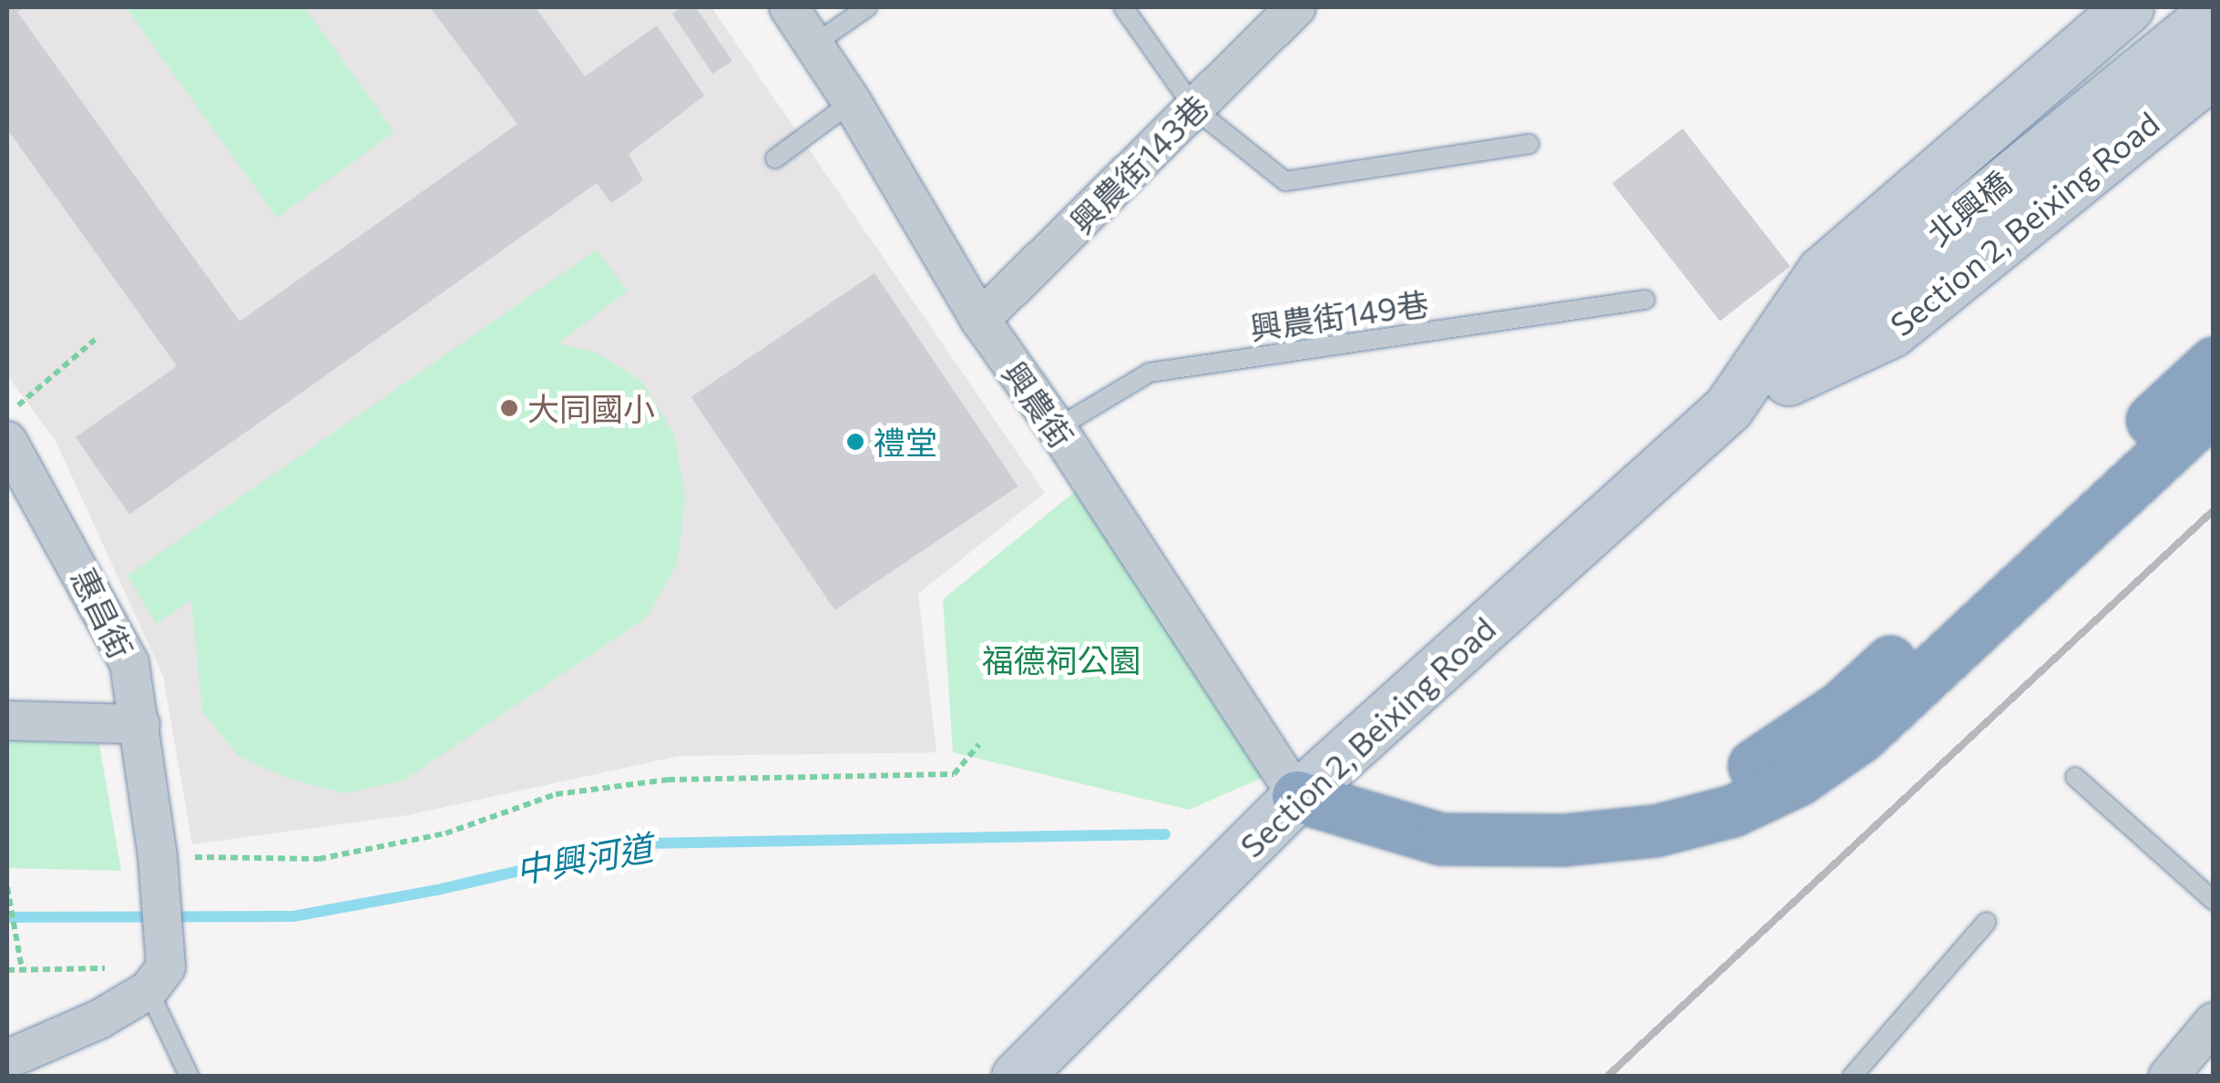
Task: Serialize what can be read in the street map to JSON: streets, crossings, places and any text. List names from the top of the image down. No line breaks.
{"streets":{"street":["興農街143巷","北興橋","Section 2, Beixing Road","興農街","惠昌街"],"lane":["興農街149巷"]},"crossings":[["興農街143巷","興農街"],["北興橋","Section 2, Beixing Road"],["Section 2, Beixing Road","興農街"],["興農街149巷","興農街"]],"water":["中興河道"],"parks":["福德祠公園"],"places":["大同國小","禮堂"]}
